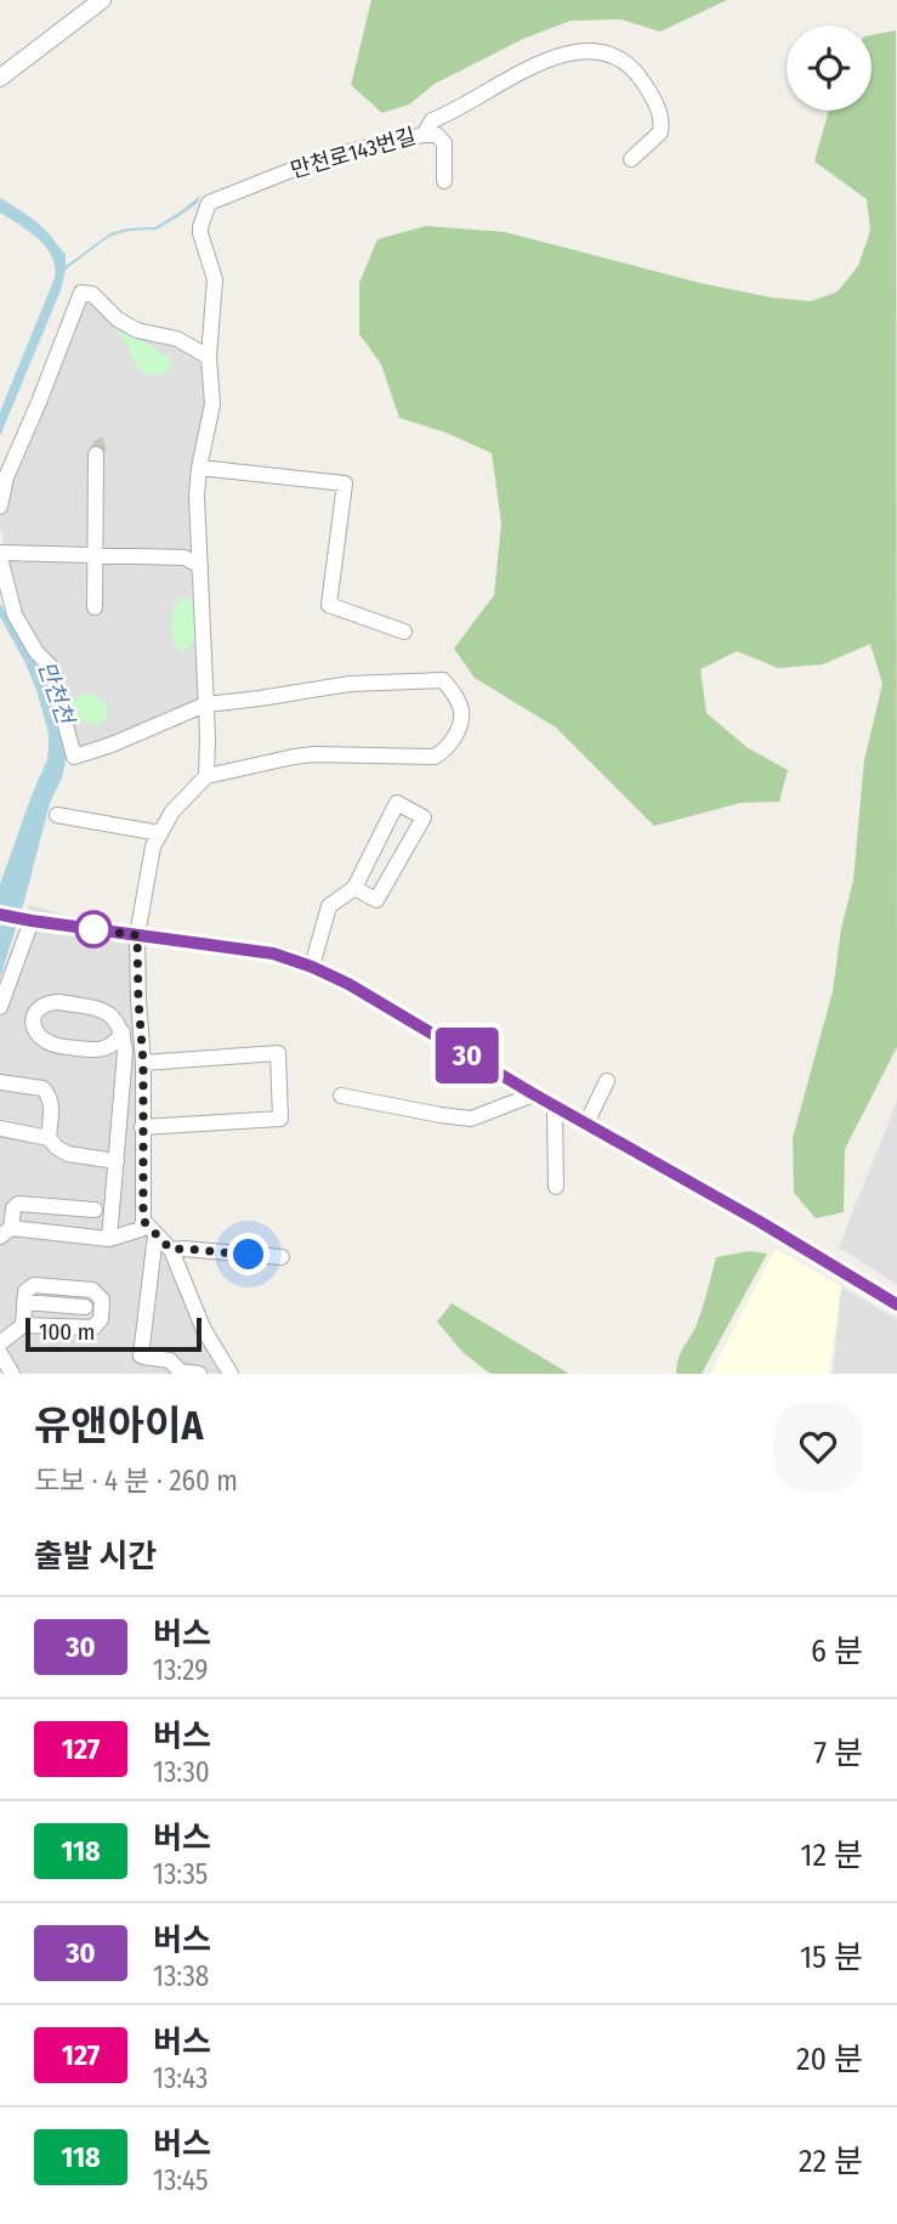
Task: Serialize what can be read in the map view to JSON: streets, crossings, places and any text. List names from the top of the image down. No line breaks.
{"streets":{"street":["만천로143번길"]},"water":["만천천"],"lines":["bus line 30"],"scale_bar":"100 m","page":{"on_map":"30","scale":"100 m","heading":[["유앤아이A","도보 · 4 분 · 260 m"],"출발 시간"],"list":[{"mark":"30","name":"버스","note":"13:29","value":"6 분"},{"mark":"127","name":"버스","note":"13:30","value":"7 분"},{"mark":"118","name":"버스","note":"13:35","value":"12 분"},{"mark":"30","name":"버스","note":"13:38","value":"15 분"},{"mark":"127","name":"버스","note":"13:43","value":"20 분"},{"mark":"118","name":"버스","note":"13:45","value":"22 분"}]}}
